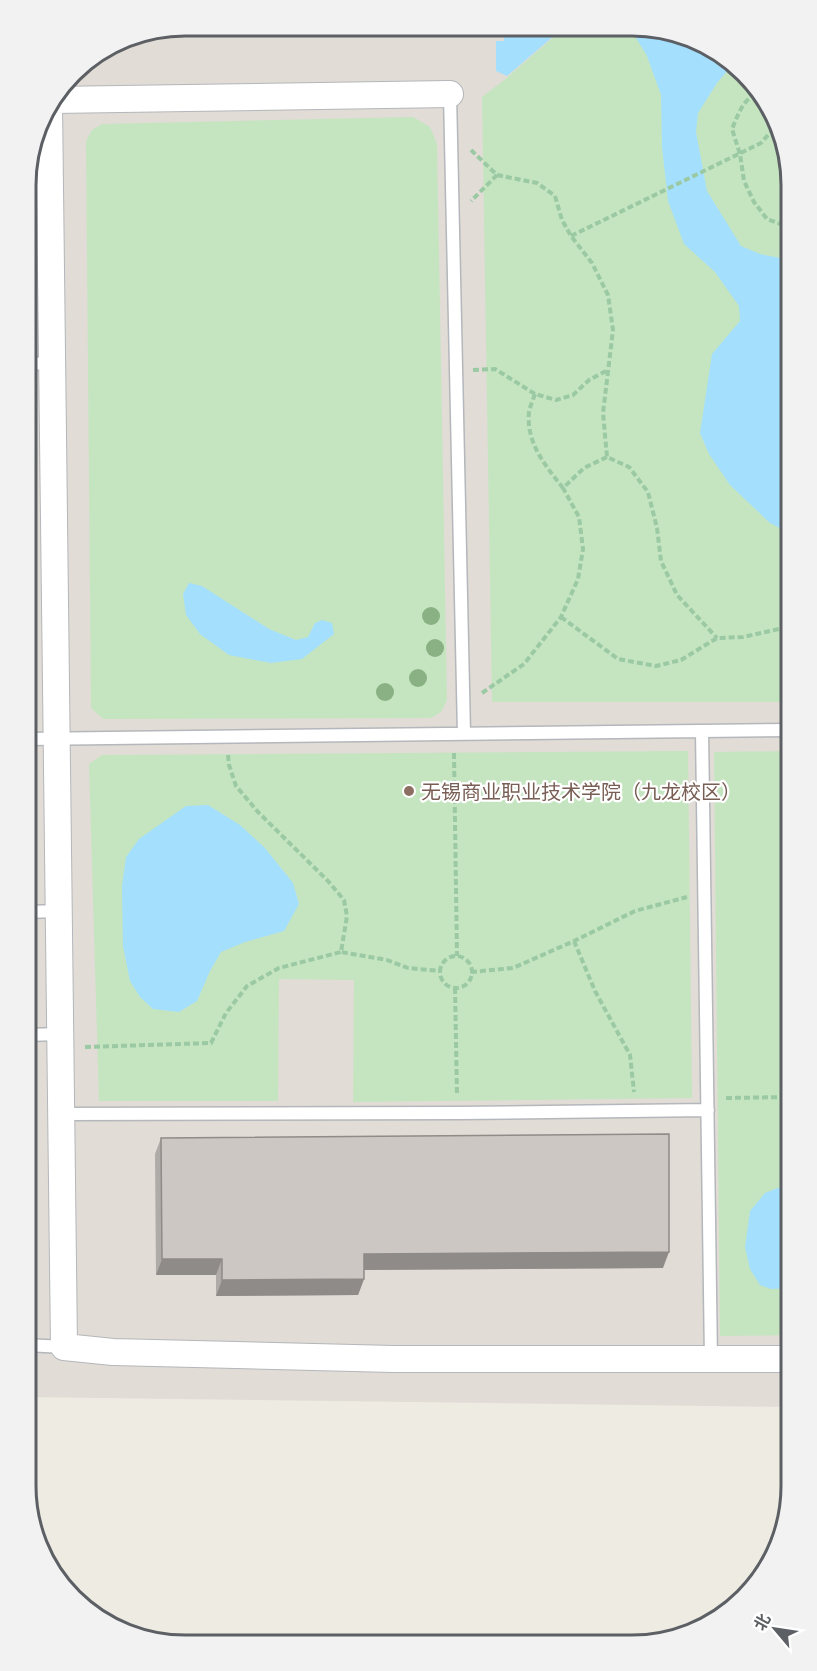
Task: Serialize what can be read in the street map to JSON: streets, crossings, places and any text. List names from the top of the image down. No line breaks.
{"places":["无锡商业职业技术学院（九龙校区）"],"north":"top left"}
